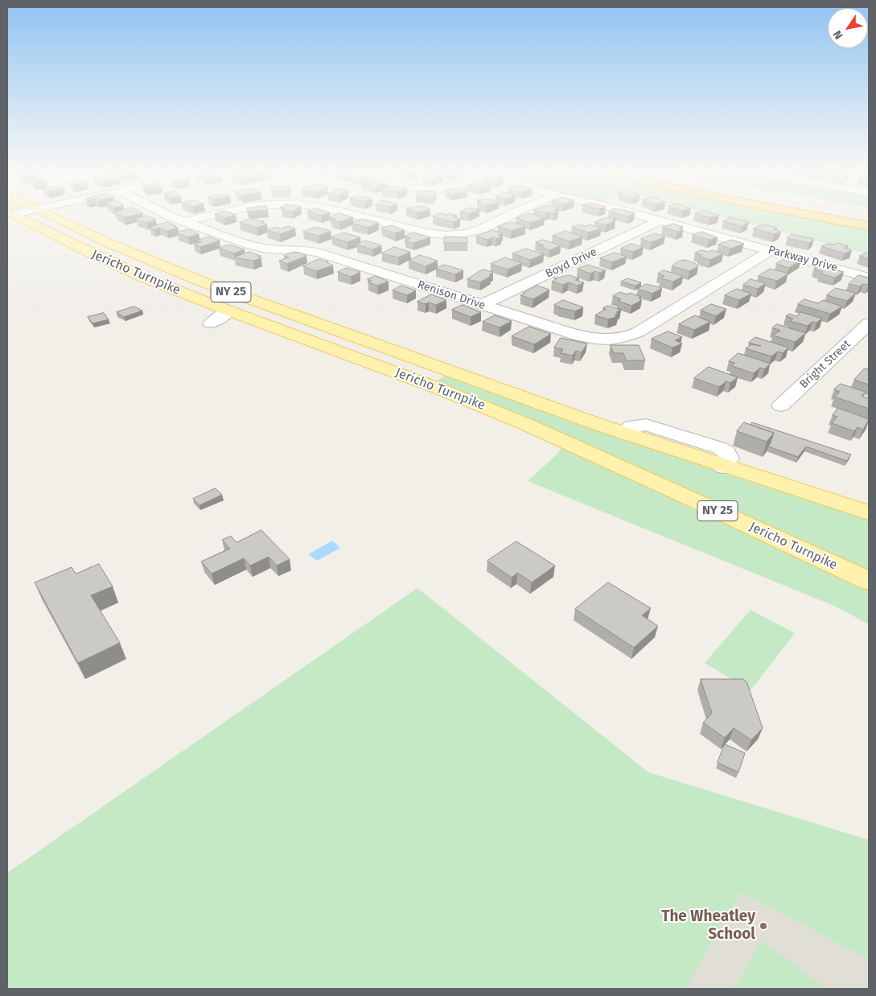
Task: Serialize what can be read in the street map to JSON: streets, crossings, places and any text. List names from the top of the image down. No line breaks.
{"streets":{"main road":["Jericho Turnpike","NY 25"],"street":["Parkway Drive","Boyd Drive","Renison Drive","Bright Street"]},"crossings":[["Parkway Drive","Boyd Drive"],["Parkway Drive","Renison Drive"],["Boyd Drive","Renison Drive"]],"places":["The Wheatley School"],"north":"bottom left"}
